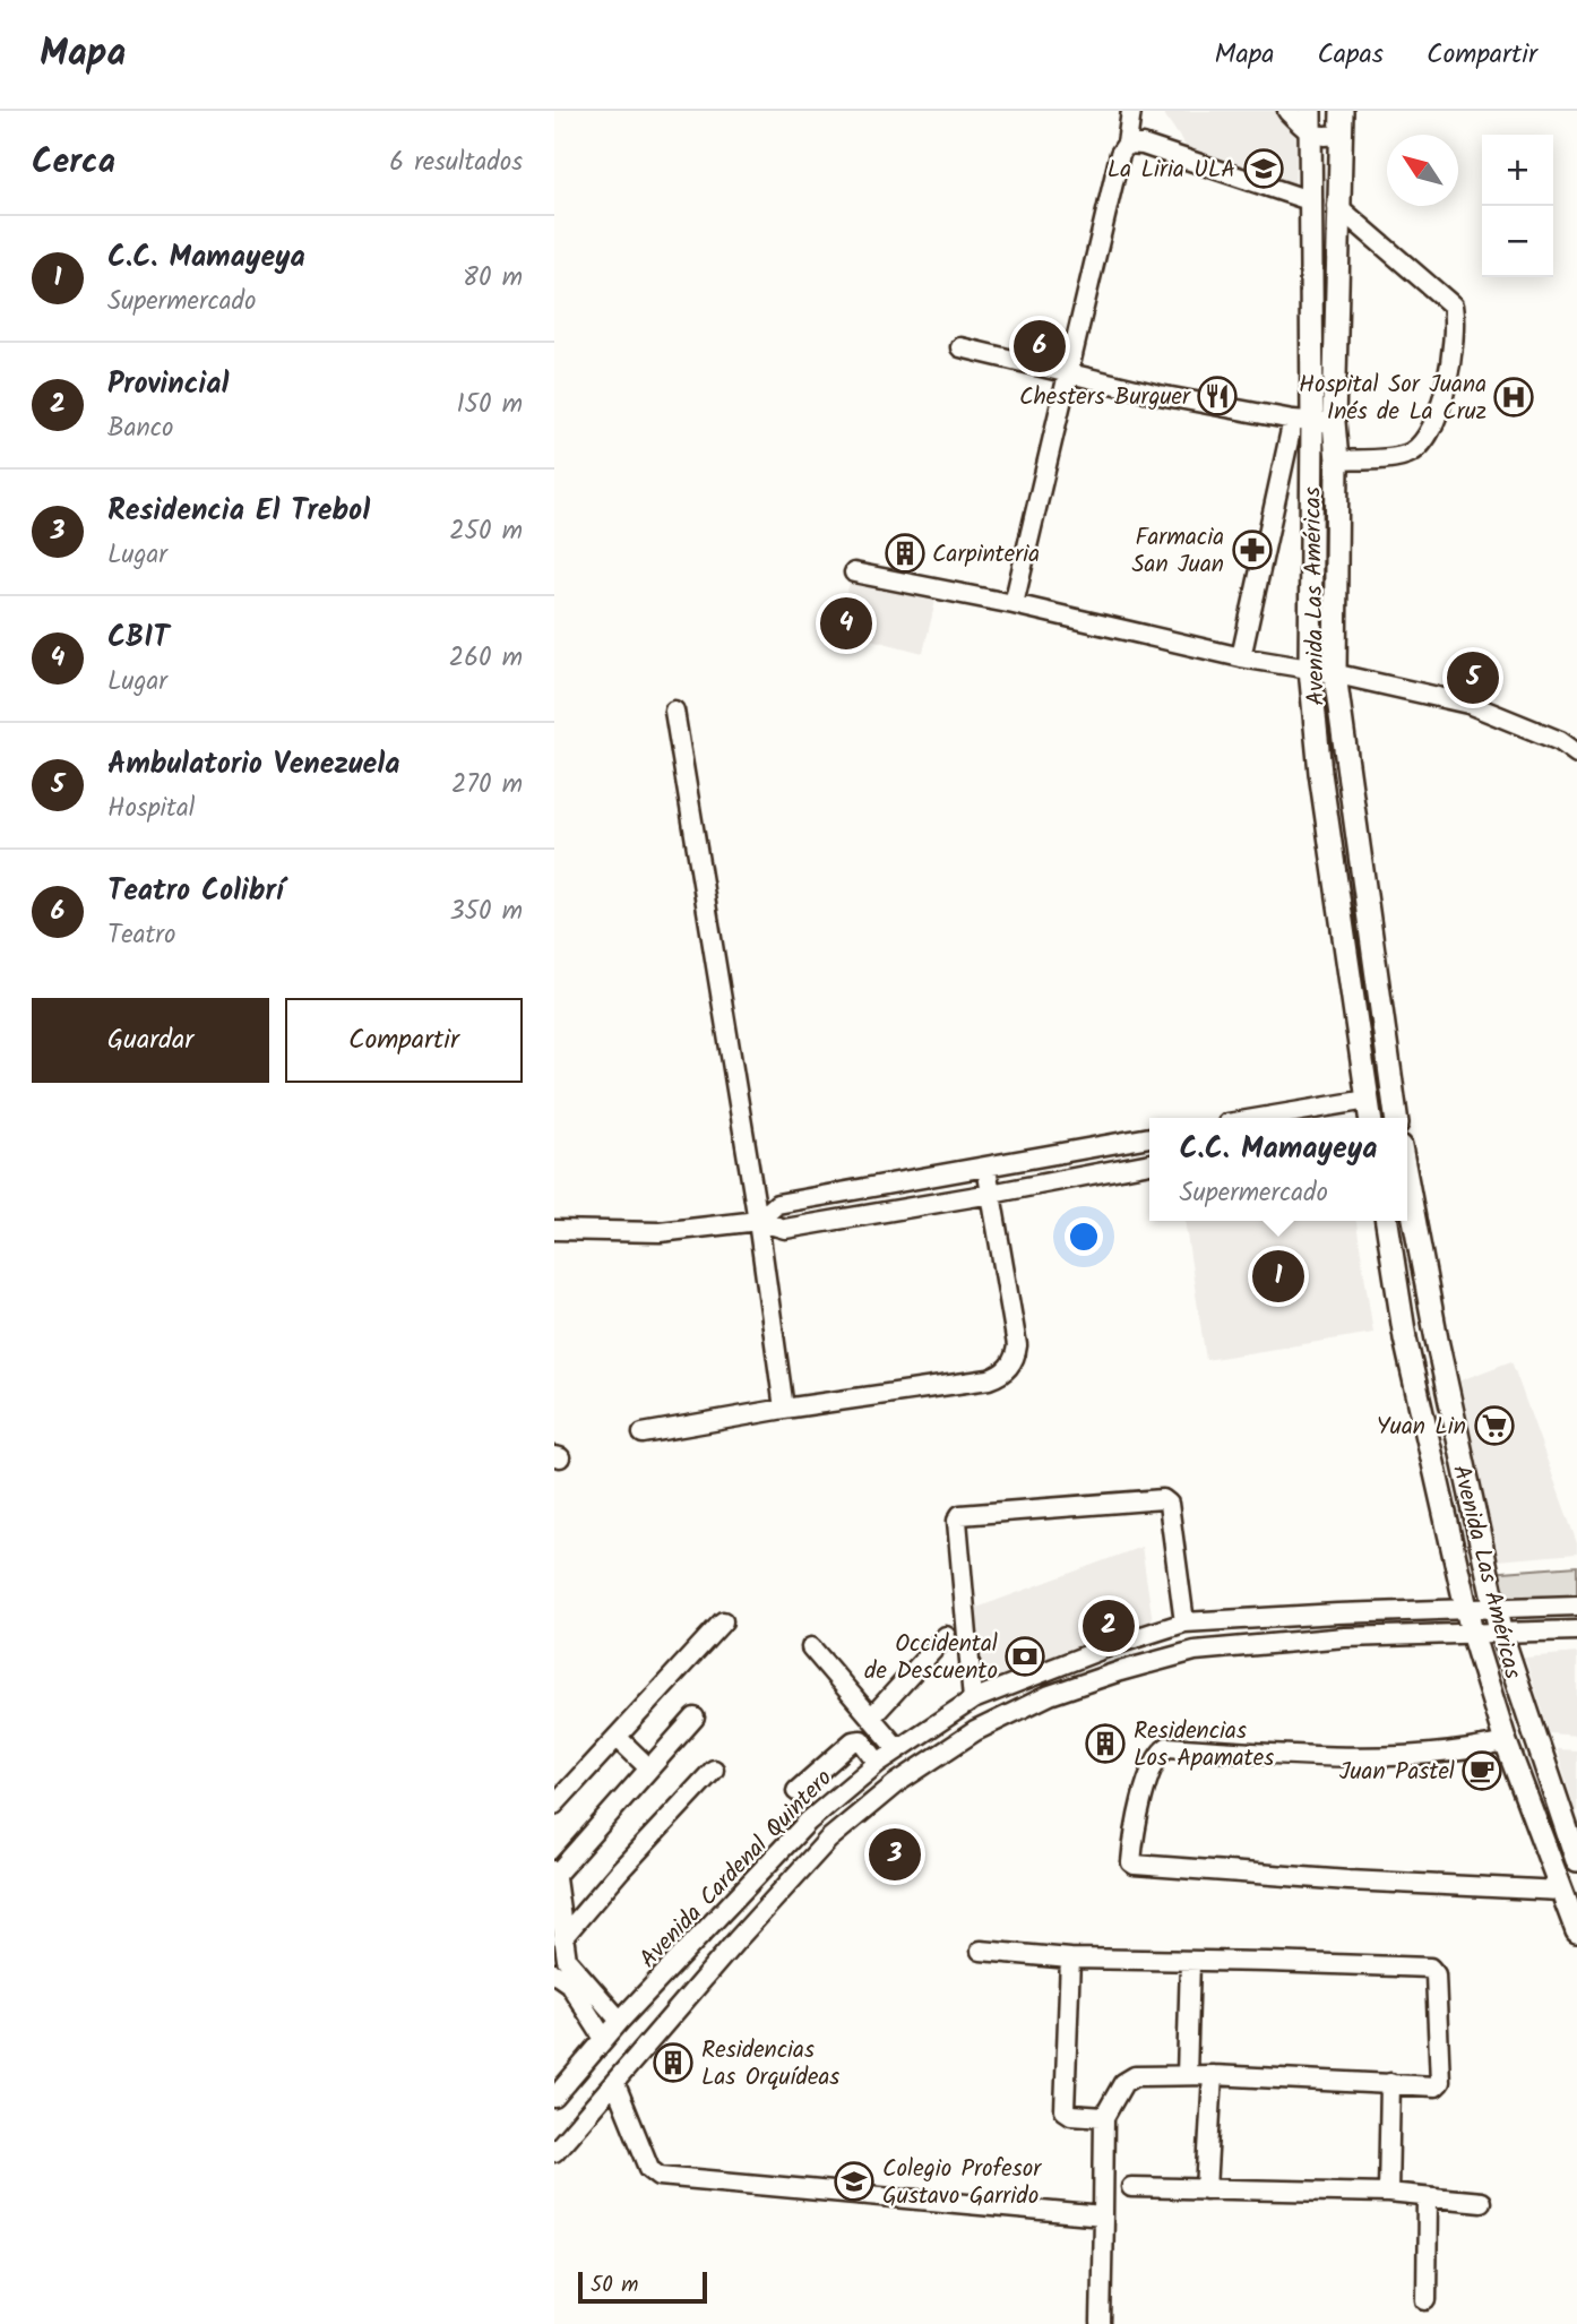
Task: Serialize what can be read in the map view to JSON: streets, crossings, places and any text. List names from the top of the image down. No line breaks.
{"streets":{"street":["Avenida Las Américas","Avenida Cardenal Quintero"]},"crossings":[["Avenida Las Américas","Avenida Cardenal Quintero"]],"places":{"school or university":["La Liria ULA","Colegio Profesor Gustavo Garrido"],"restaurant":["Chesters Burguer"],"hospital":["Hospital Sor Juana Inés de La Cruz"],"pharmacy":["Farmacia San Juan"],"building":["Carpinteria","Residencias Los Apamates","Residencias Las Orquídeas"],"supermarket":["Yuan Lin"],"bank":["Occidental de Descuento"],"cafe":["Juan Pastel"]},"scale_bar":"50 m","north":"top left","page":{"header":"Mapa","nav":["Mapa","Capas","Compartir"],"heading":["Cerca","6 resultados"],"map_buttons":["+","−"],"list":[{"mark":"1","name":"C.C. Mamayeya","note":"Supermercado","value":"80 m"},{"mark":"2","name":"Provincial","note":"Banco","value":"150 m"},{"mark":"3","name":"Residencia El Trebol","note":"Lugar","value":"250 m"},{"mark":"4","name":"CBIT","note":"Lugar","value":"260 m"},{"mark":"5","name":"Ambulatorio Venezuela","note":"Hospital","value":"270 m"},{"mark":"6","name":"Teatro Colibrí","note":"Teatro","value":"350 m"}],"pins":["6","4","5","1","2","3"],"buttons":["Guardar","Compartir"],"popup":["C.C. Mamayeya","Supermercado"],"scale":"50 m"}}
